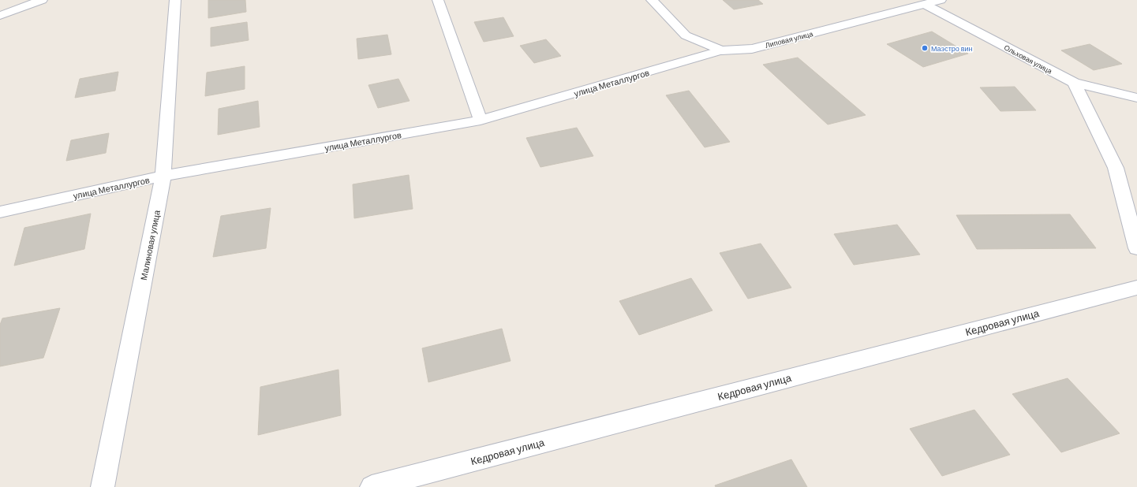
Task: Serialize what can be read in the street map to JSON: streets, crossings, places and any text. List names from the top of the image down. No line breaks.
{"streets":{"street":["Липовая улица","Ольховая улица","улица Металлургов","Малиновая улица","Кедровая улица"]},"crossings":[["Липовая улица","Ольховая улица"],["Липовая улица","улица Металлургов"],["улица Металлургов","Малиновая улица"]],"places":["Маэстро вин"]}
